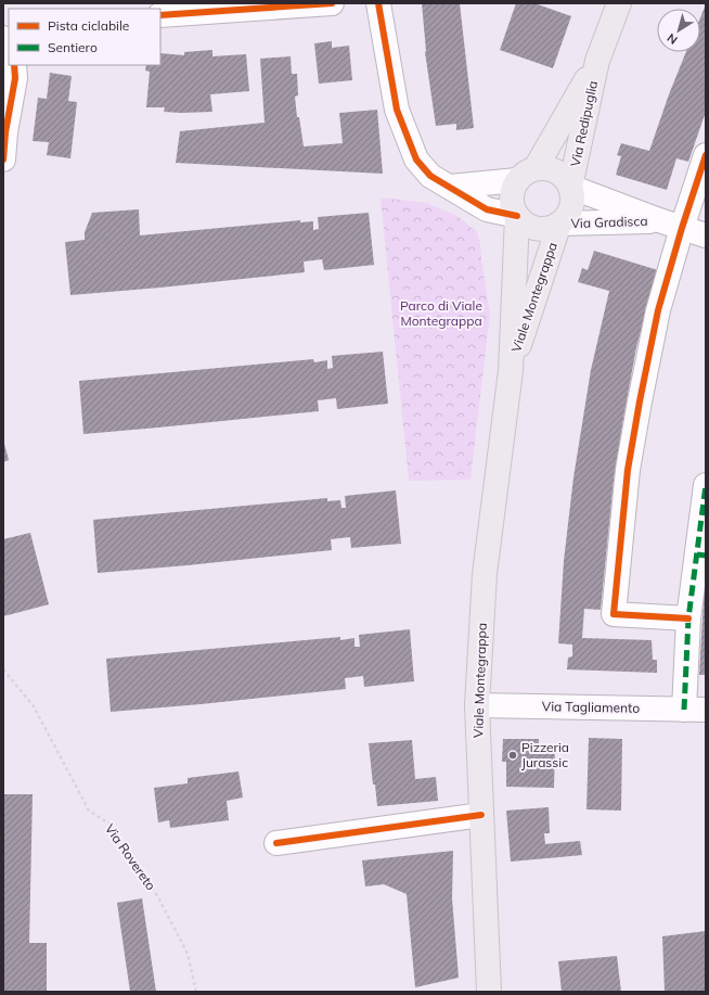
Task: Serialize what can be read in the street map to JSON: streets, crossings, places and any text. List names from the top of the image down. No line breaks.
{"streets":{"main road":["Via Redipuglia","Viale Montegrappa"],"street":["Via Gradisca","Via Tagliamento"],"path":["Via Rovereto"]},"crossings":[["Via Redipuglia","Via Gradisca"],["Via Redipuglia","Viale Montegrappa"],["Via Gradisca","Viale Montegrappa"],["Viale Montegrappa","Via Tagliamento"]],"parks":["Parco di Viale Montegrappa"],"places":["Pizzeria Jurassic"],"legend":["Pista ciclabile","Sentiero"],"north":"bottom left"}
